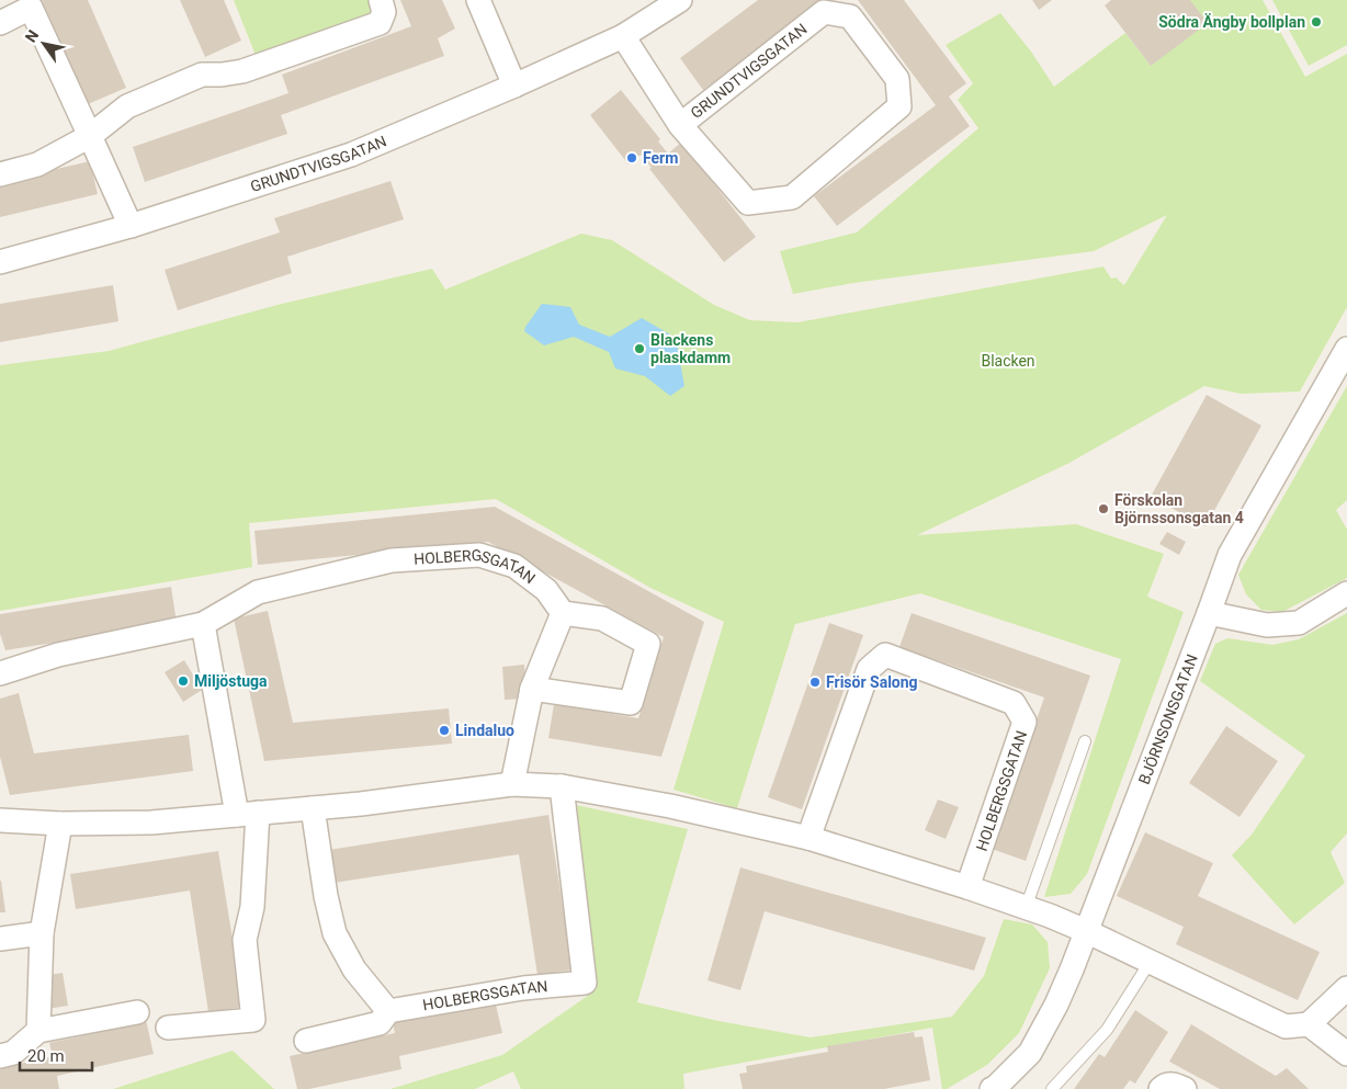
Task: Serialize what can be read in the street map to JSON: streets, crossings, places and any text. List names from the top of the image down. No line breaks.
{"streets":{"street":["GRUNDTVIGSGATAN","HOLBERGSGATAN","BJÖRNSONSGATAN"]},"parks":["Blacken"],"places":["Södra Ängby bollplan","Ferm","Blackens plaskdamm","Förskolan Björnssonsgatan 4","Miljöstuga","Frisör Salong","Lindaluo"],"scale_bar":"20 m","north":"top left"}
